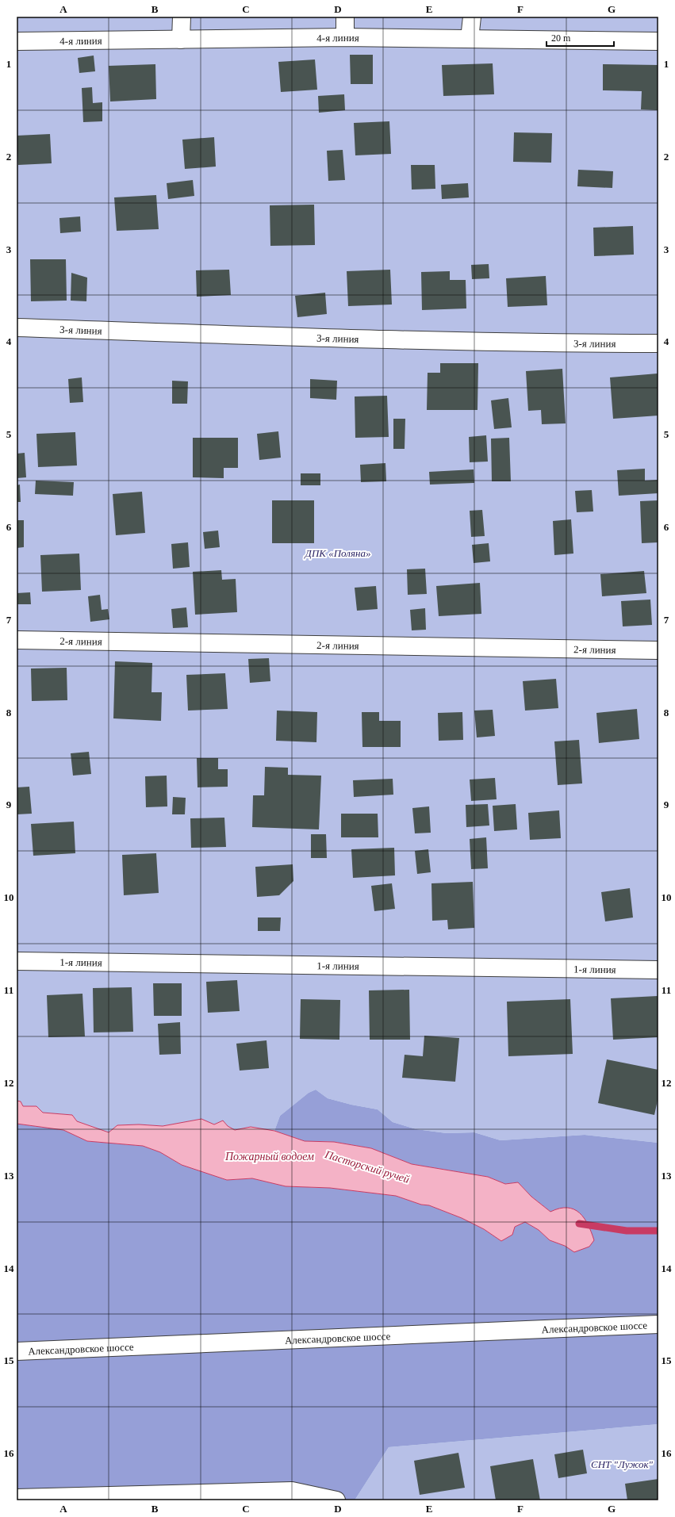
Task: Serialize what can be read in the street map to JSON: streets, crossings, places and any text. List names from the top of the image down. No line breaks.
{"streets":{"street":["4-я линия","3-я линия","2-я линия","1-я линия","Александровское шоссе"]},"water":["Пожарный водоем","Пасторский ручей"],"parks":["ДПК «Поляна»","СНТ \"Лужок\""],"scale_bar":"20 m","grid":{"columns":["A","B","C","D","E","F","G"],"rows":["1","2","3","4","5","6","7","8","9","10","11","12","13","14","15","16"]}}
